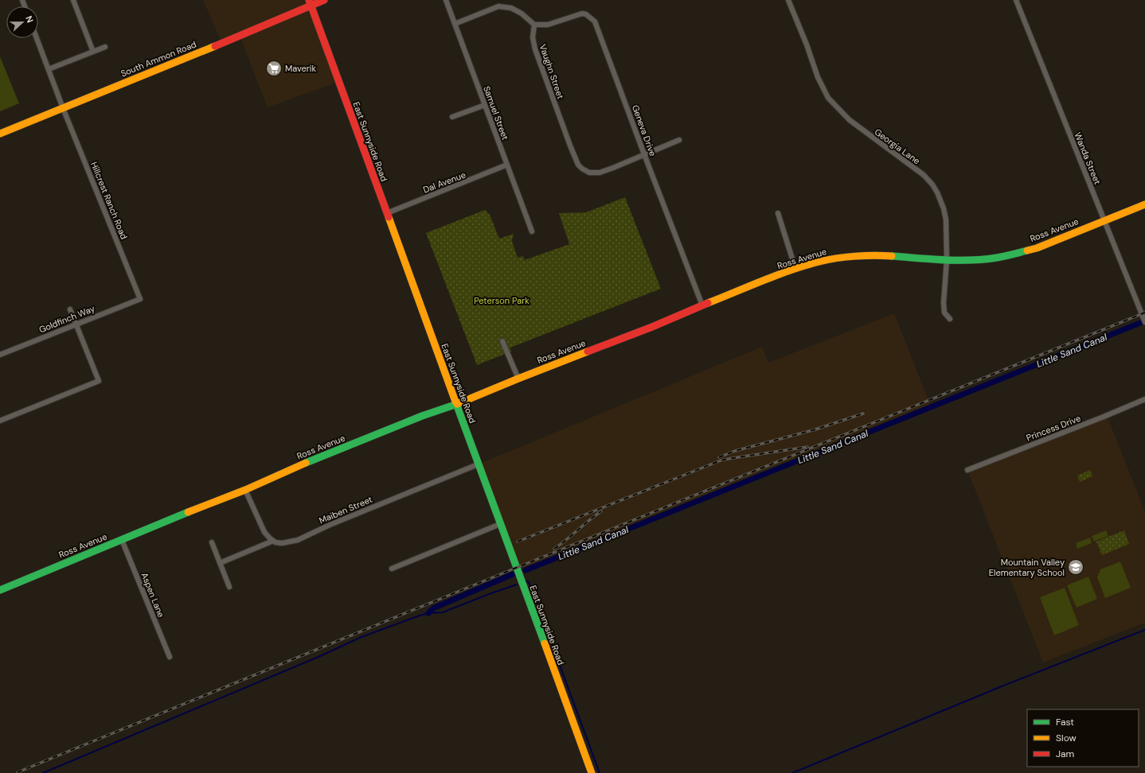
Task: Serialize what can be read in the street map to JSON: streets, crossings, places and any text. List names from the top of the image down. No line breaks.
{"streets":{"street":["South Ammon Road","Vaughn Street","Samuel Street","Geneva Drive","East Sunnyside Road","Georgia Lane","Wanda Street","Dal Avenue","Hillcrest Ranch Road","Ross Avenue","Goldfinch Way","Princess Drive","Maiben Street","Aspen Lane"]},"crossings":[["South Ammon Road","East Sunnyside Road"],["South Ammon Road","Hillcrest Ranch Road"],["Vaughn Street","Geneva Drive"],["Samuel Street","Dal Avenue"],["Geneva Drive","Ross Avenue"],["East Sunnyside Road","Dal Avenue"],["East Sunnyside Road","Ross Avenue"],["East Sunnyside Road","Maiben Street"],["Georgia Lane","Ross Avenue"],["Wanda Street","Ross Avenue"],["Hillcrest Ranch Road","Goldfinch Way"],["Ross Avenue","Aspen Lane"]],"water":["Little Sand Canal"],"parks":["Peterson Park"],"places":{"supermarket":["Maverik"],"school or university":["Mountain Valley Elementary School"]},"legend":["Fast","Slow","Jam"],"north":"right"}
